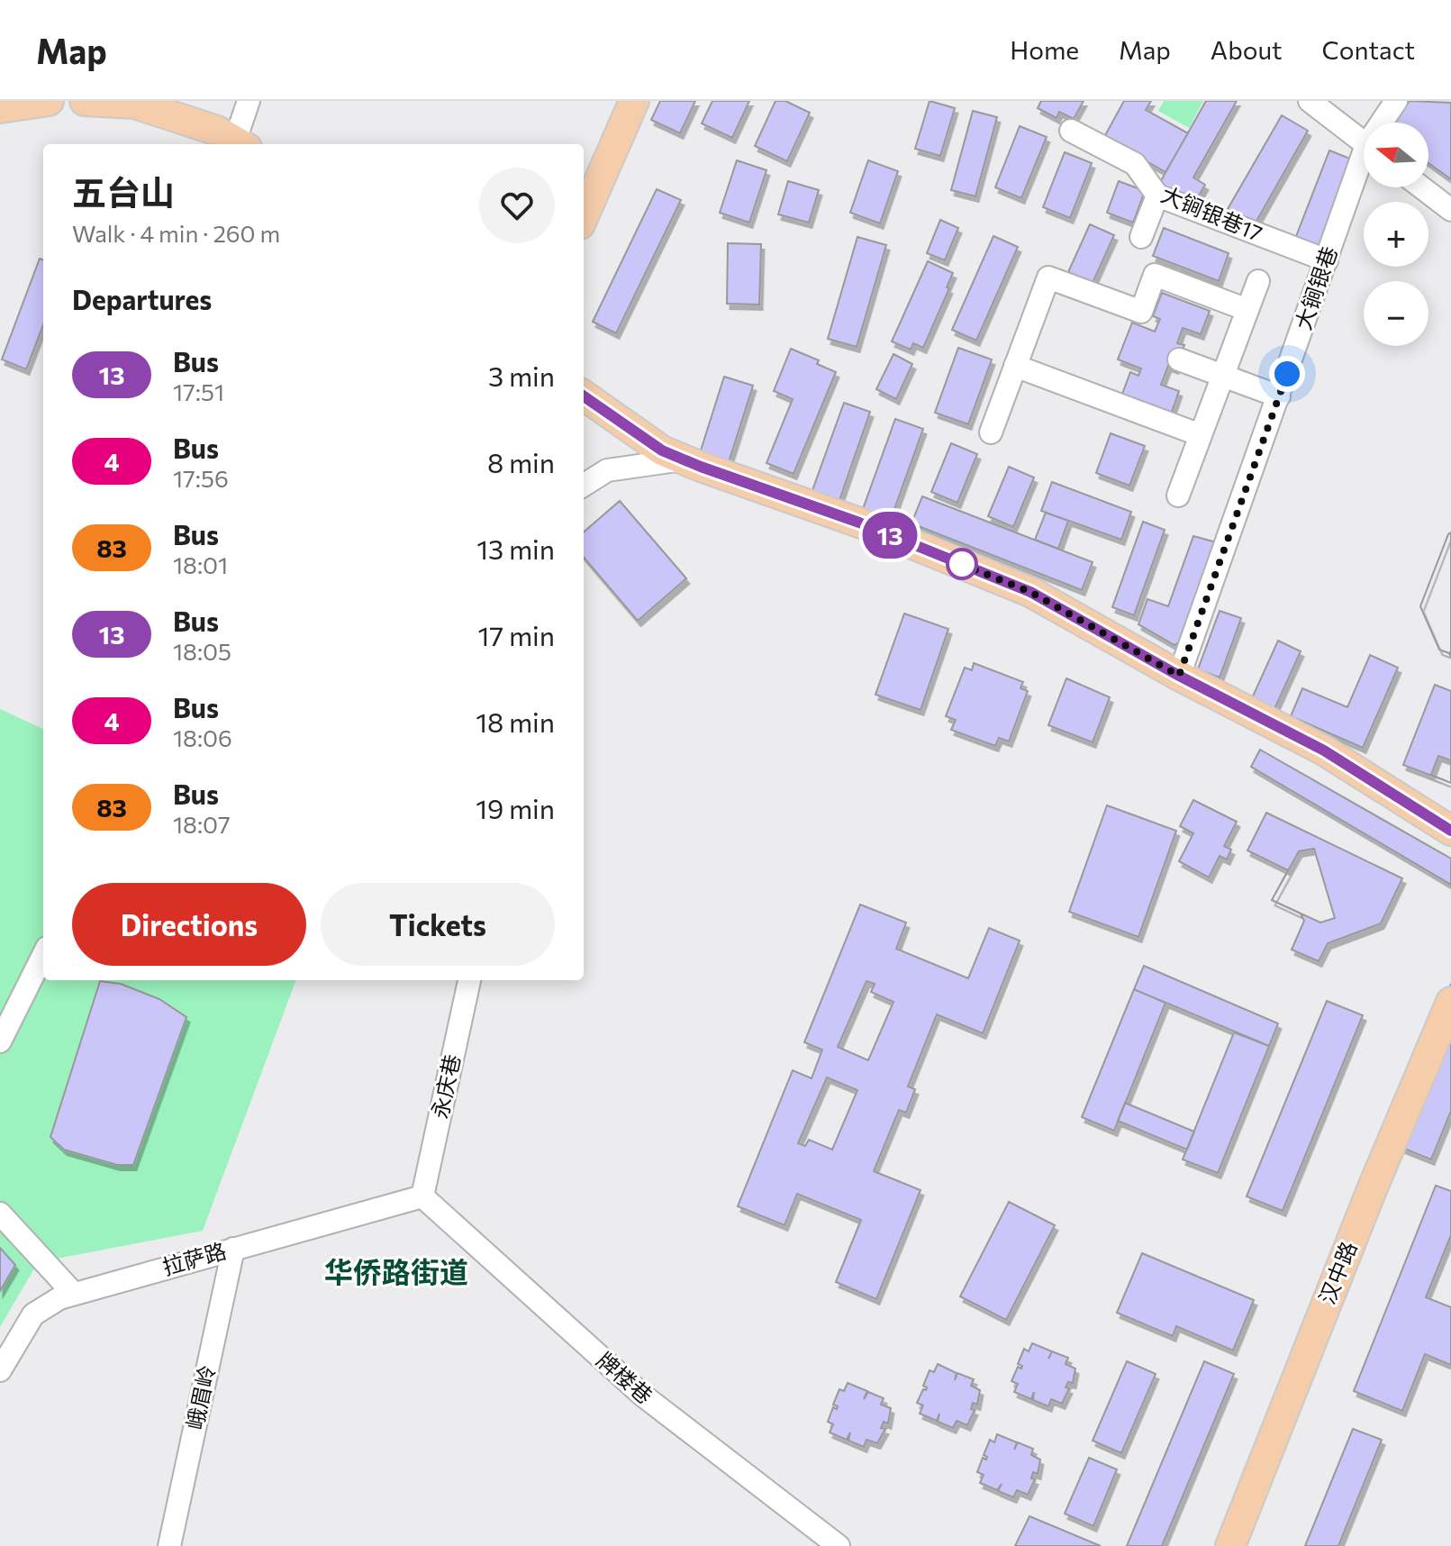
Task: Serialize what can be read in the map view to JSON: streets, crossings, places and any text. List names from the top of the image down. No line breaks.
{"streets":{"main road":["汉中路"],"street":["大锏银巷17","大锏银巷","永庆巷","拉萨路","牌楼巷","峨眉岭"]},"crossings":[["大锏银巷17","大锏银巷"],["永庆巷","拉萨路"],["永庆巷","牌楼巷"],["拉萨路","牌楼巷"],["拉萨路","峨眉岭"]],"districts":["华侨路街道"],"lines":["bus line 13"],"north":"left","page":{"header":"Map","nav":["Home","Map","About","Contact"],"on_map":"13","map_buttons":["+","−"],"heading":[["五台山","Walk · 4 min · 260 m"],"Departures"],"list":[{"mark":"13","name":"Bus","note":"17:51","value":"3 min"},{"mark":"4","name":"Bus","note":"17:56","value":"8 min"},{"mark":"83","name":"Bus","note":"18:01","value":"13 min"},{"mark":"13","name":"Bus","note":"18:05","value":"17 min"},{"mark":"4","name":"Bus","note":"18:06","value":"18 min"},{"mark":"83","name":"Bus","note":"18:07","value":"19 min"}],"buttons":["Directions","Tickets"]}}
